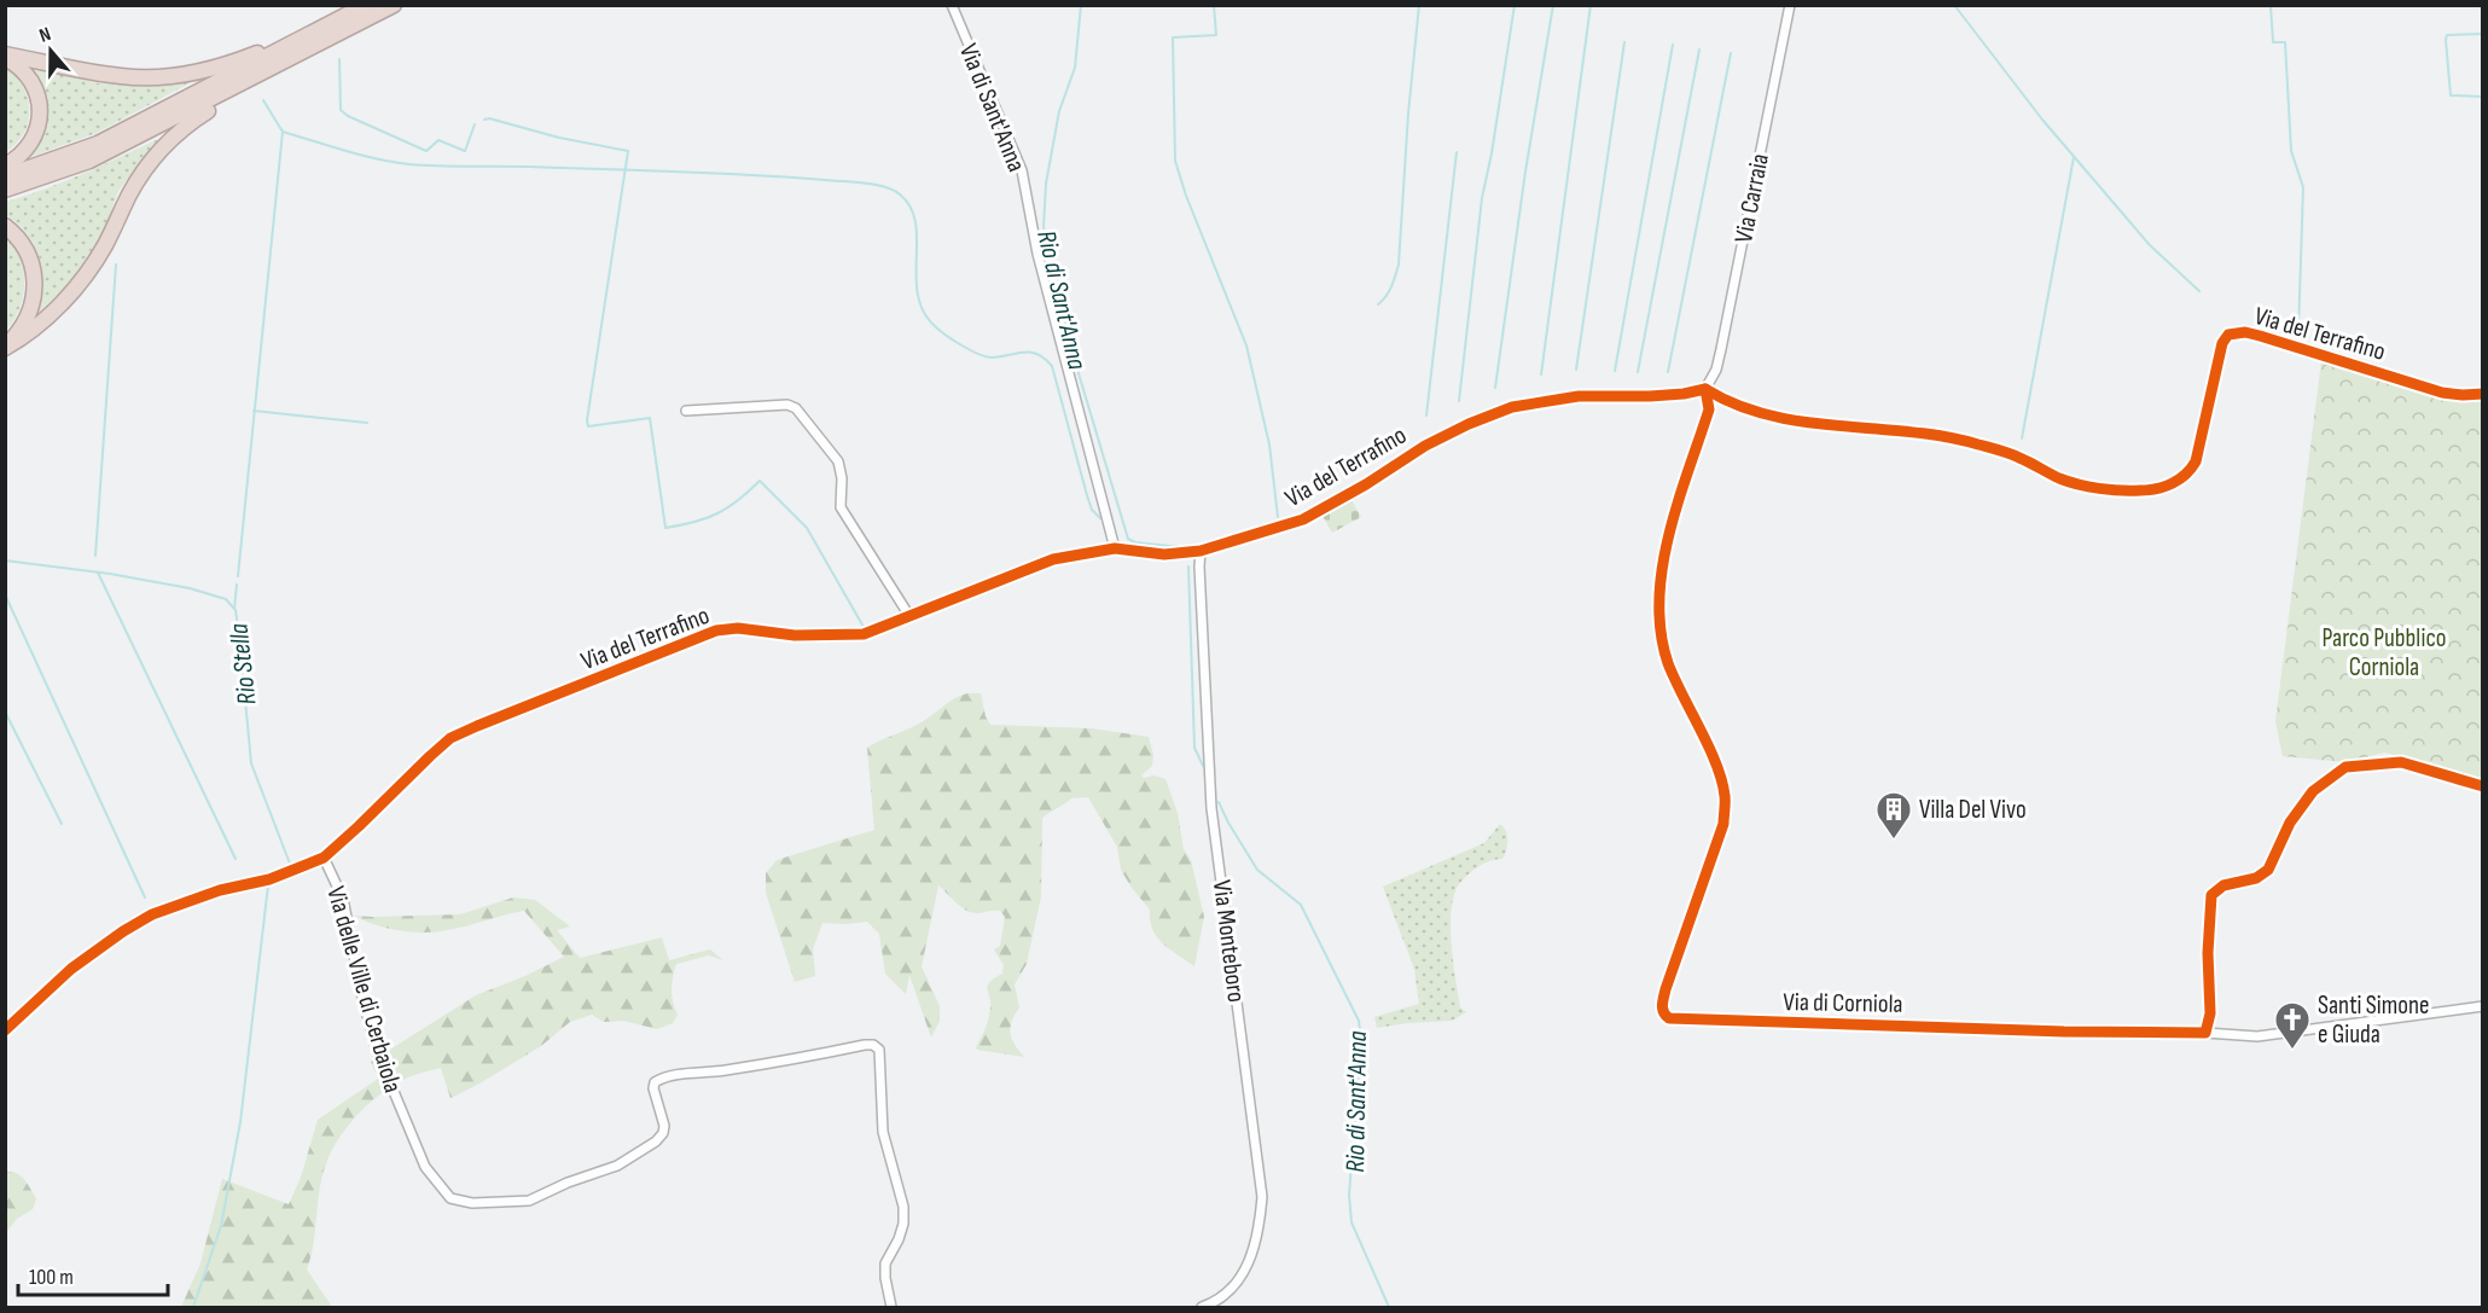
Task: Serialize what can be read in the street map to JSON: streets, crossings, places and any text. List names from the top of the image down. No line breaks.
{"streets":{"street":["Via di Sant'Anna","Via Carraia","Via del Terrafino","Via Monteboro","Via delle Ville di Cerbaiola","Via di Corniola"]},"crossings":[["Via di Sant'Anna","Via del Terrafino"],["Via Carraia","Via del Terrafino"],["Via Carraia","Via di Corniola"],["Via del Terrafino","Via Monteboro"],["Via del Terrafino","Via delle Ville di Cerbaiola"],["Via del Terrafino","Via di Corniola"]],"water":["Rio di Sant'Anna","Rio Stella"],"parks":["Parco Pubblico Corniola"],"places":{"building":["Villa Del Vivo"],"church":["Santi Simone e Giuda"]},"scale_bar":"100 m","north":"top"}
